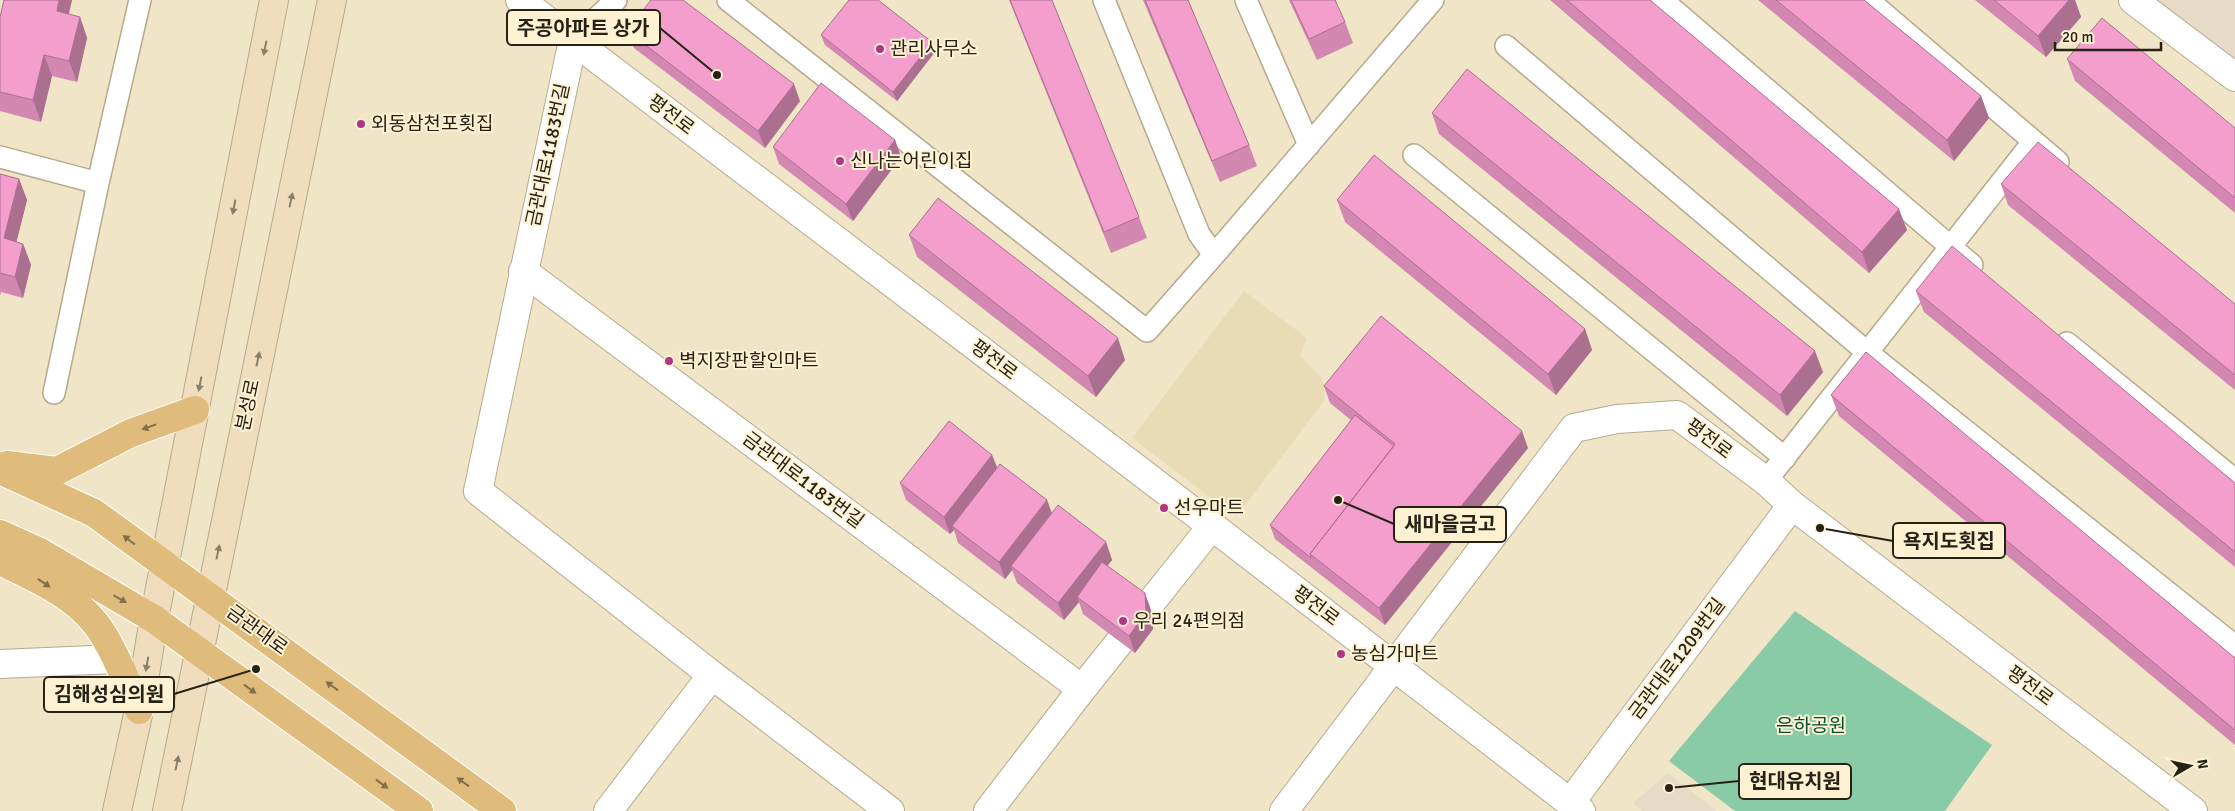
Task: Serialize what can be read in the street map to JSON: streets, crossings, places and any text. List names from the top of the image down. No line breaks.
{"streets":{"main road":["분성로","금관대로"],"street":["평전로","금관대로1183번길","금관대로1209번길"]},"crossings":[["평전로","금관대로1183번길"],["평전로","금관대로1209번길"],["분성로","금관대로"]],"parks":["은하공원"],"places":["관리사무소","주공아파트 상가","외동삼천포횟집","신나는어린이집","벽지장판할인마트","새마을금고","선우마트","욕지도횟집","우리 24편의점","농심가마트","김해성심의원","현대유치원"],"scale_bar":"20 m","north":"right"}
